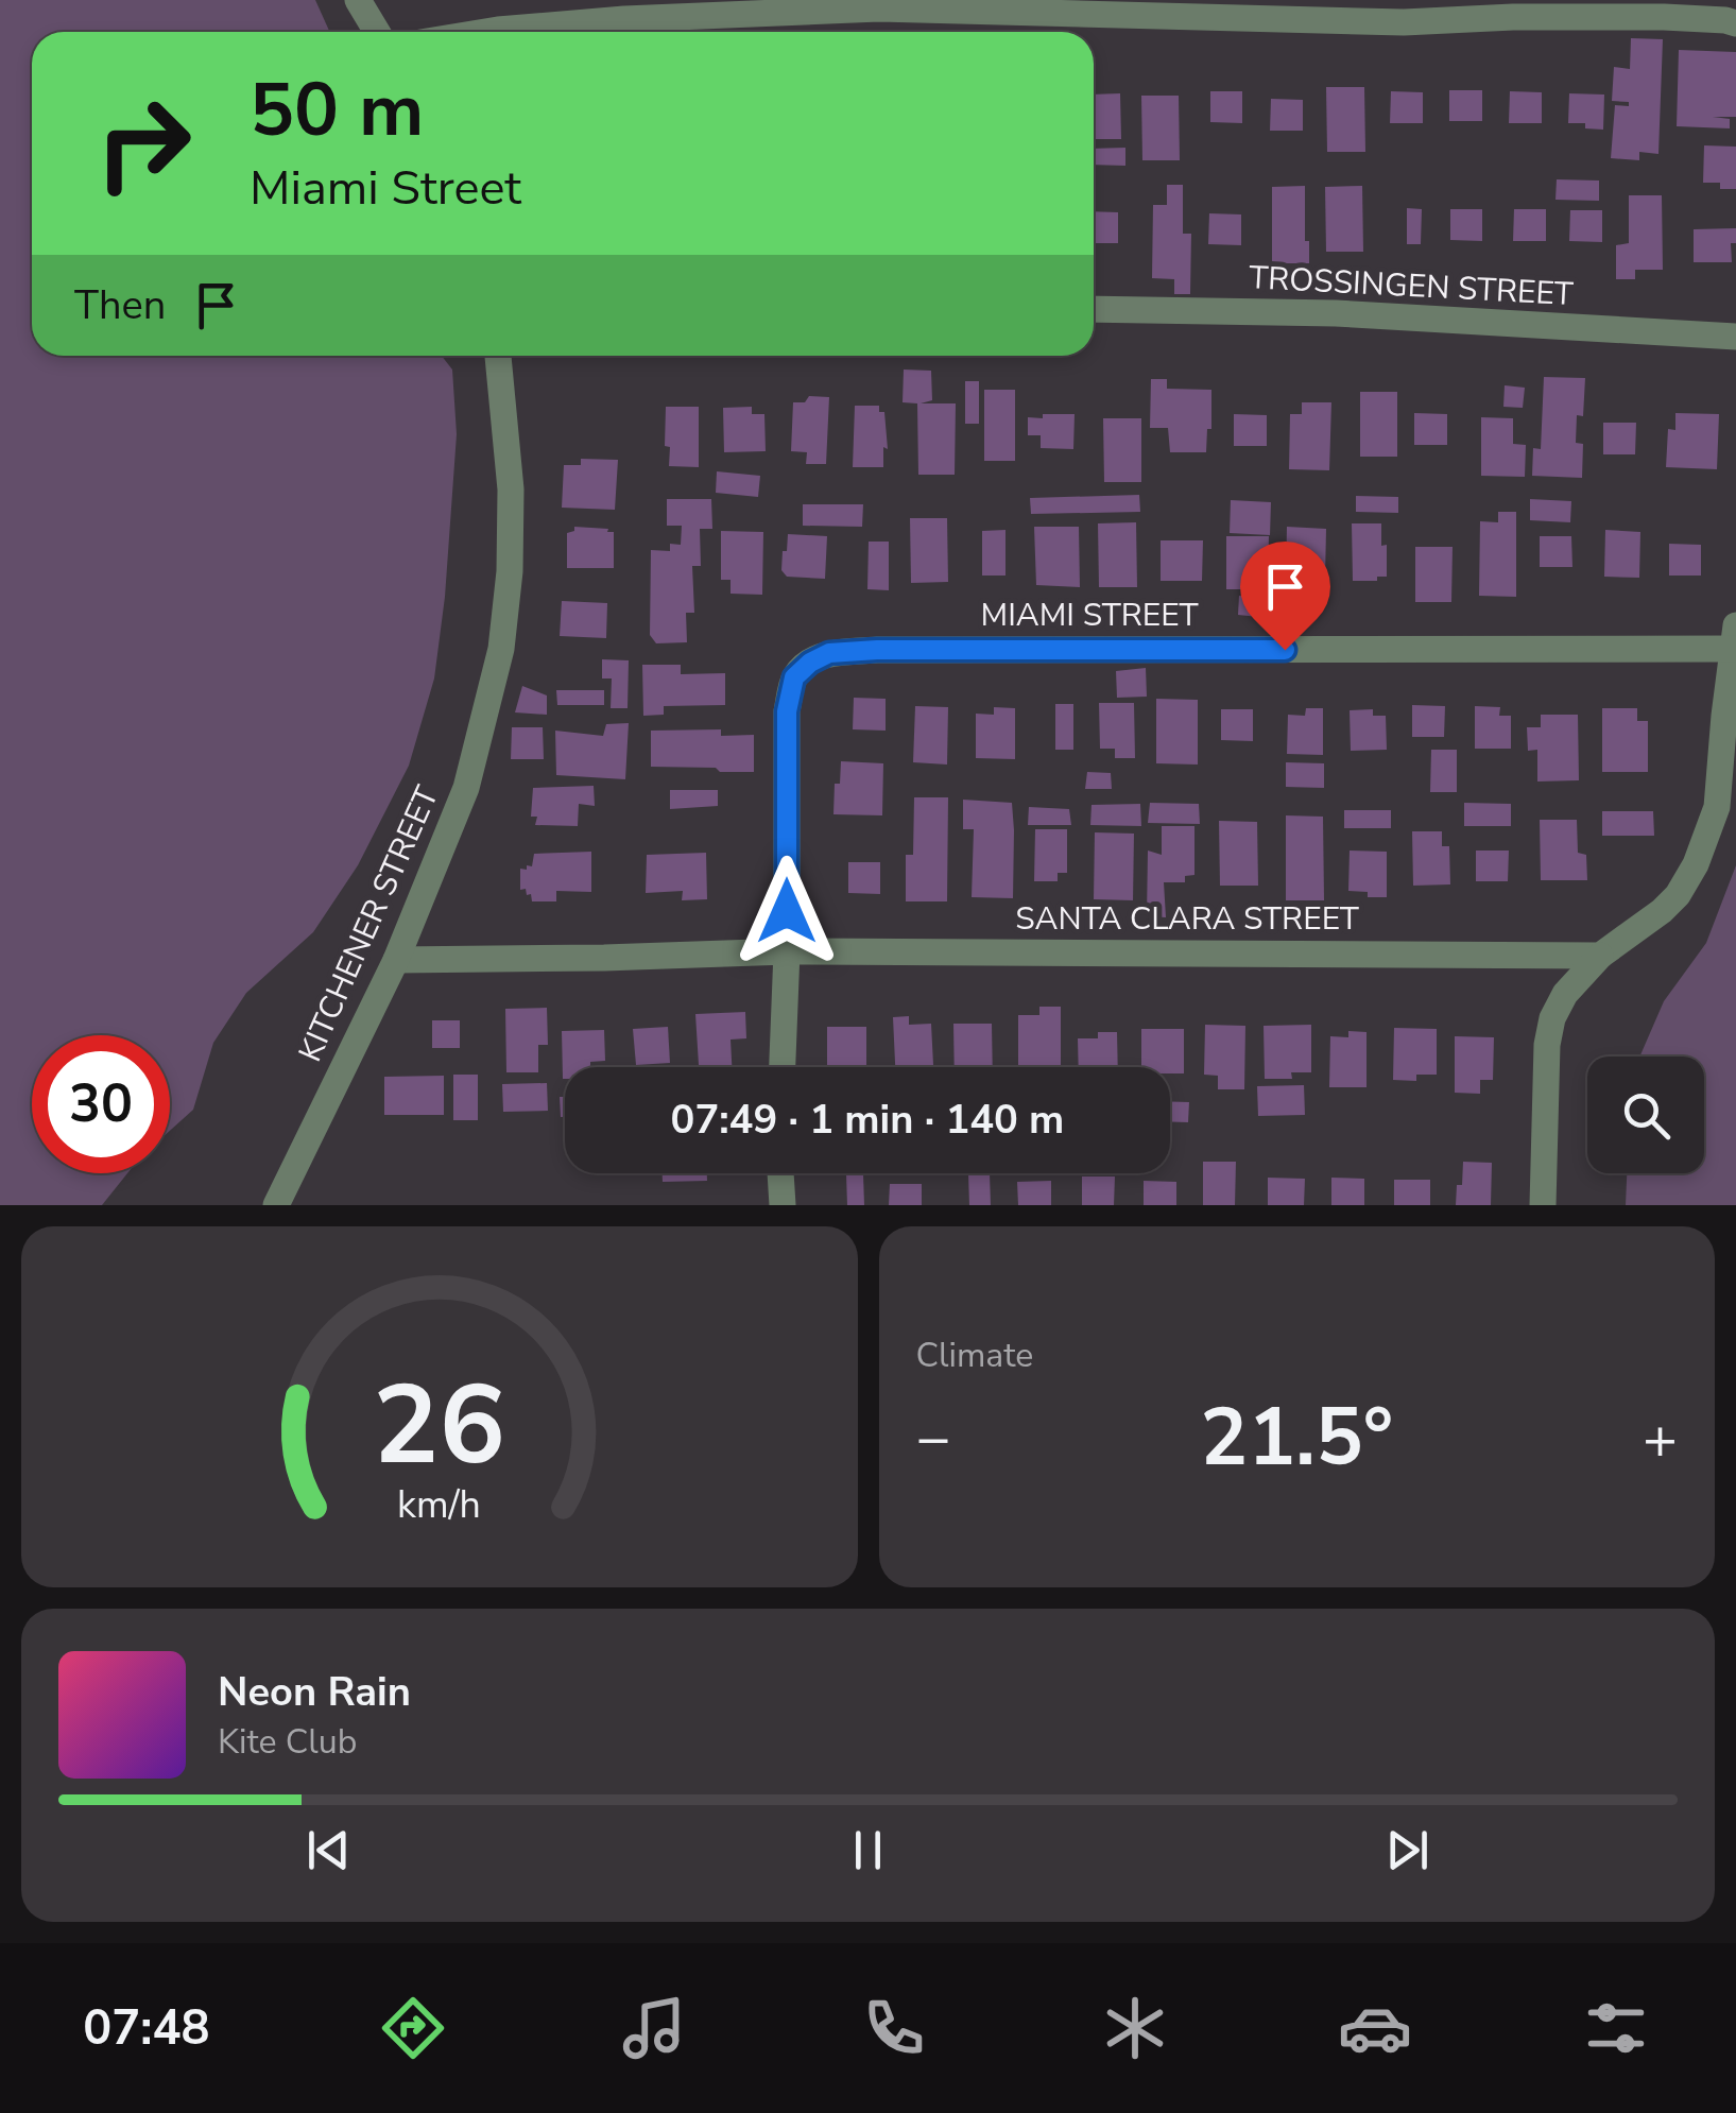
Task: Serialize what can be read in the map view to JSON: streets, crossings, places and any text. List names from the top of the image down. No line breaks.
{"streets":{"street":["TROSSINGEN STREET","MIAMI STREET","SANTA CLARA STREET","KITCHENER STREET"]},"crossings":[["MIAMI STREET","SANTA CLARA STREET"],["SANTA CLARA STREET","KITCHENER STREET"]],"page":{"turn":["50 m","Miami Street"],"then":"Then","limit":"30","trip":"07:49 · 1 min · 140 m","tile":"Climate","heat":["−","21.5°","+"],"song":["Neon Rain","Kite Club"],"tabs":"07:48","gauge":["26","km/h"]}}
